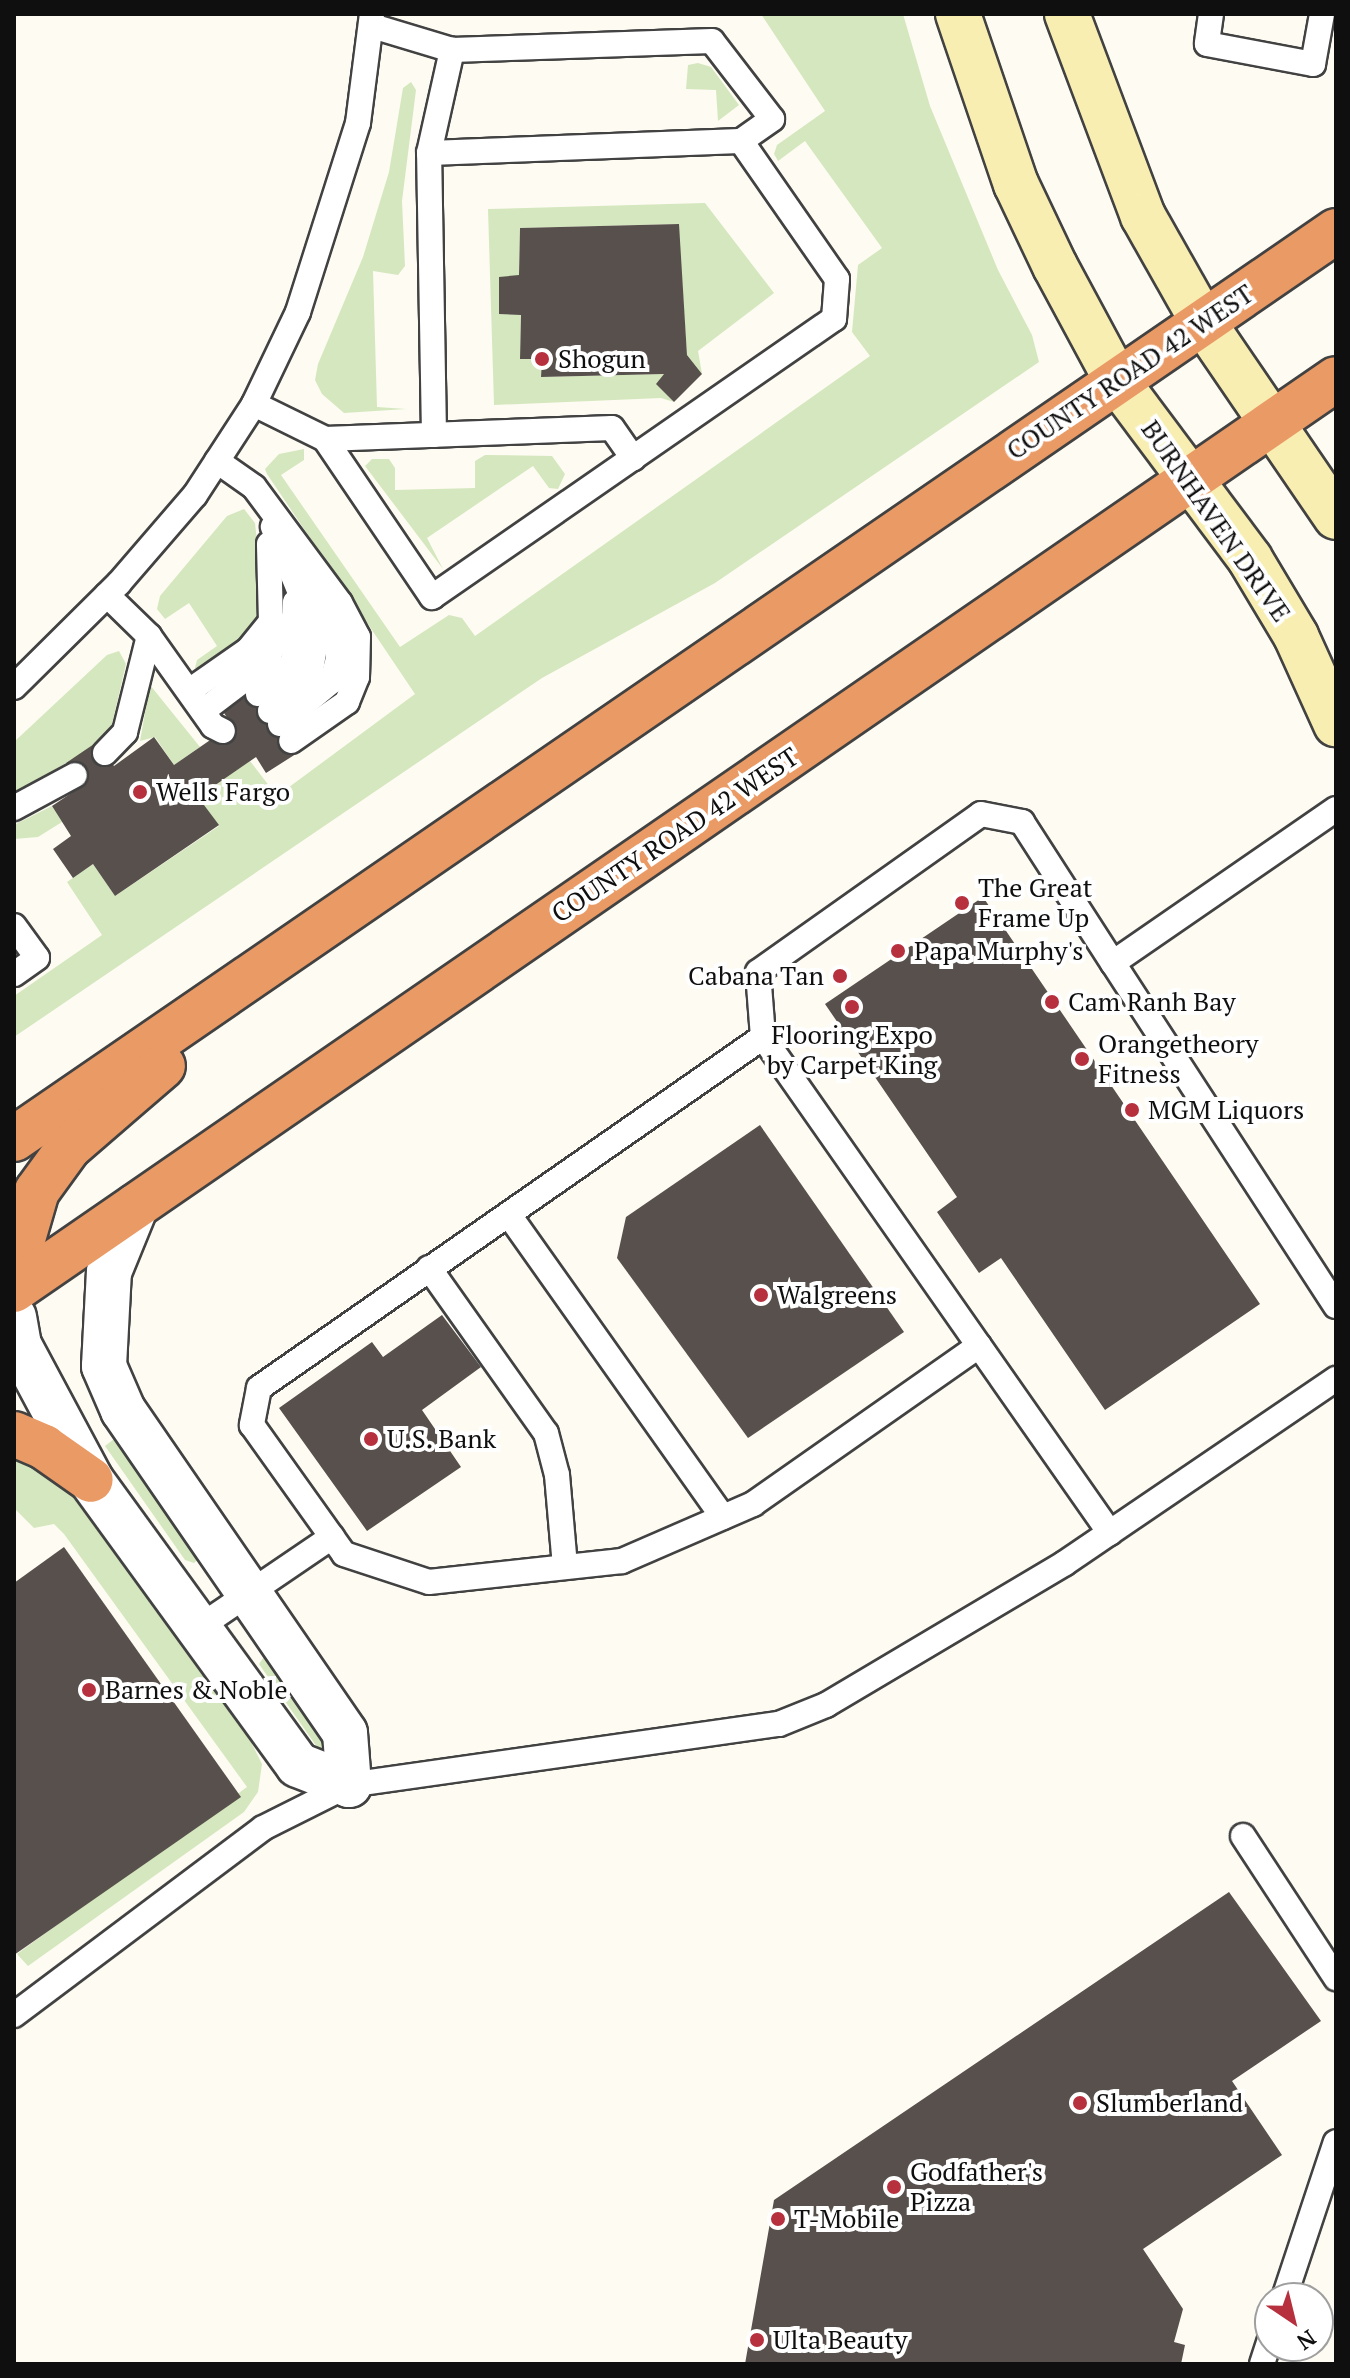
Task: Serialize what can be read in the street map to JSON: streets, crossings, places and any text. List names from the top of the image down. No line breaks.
{"streets":{"highway":["COUNTY ROAD 42 WEST"],"street":["BURNHAVEN DRIVE"]},"crossings":[["COUNTY ROAD 42 WEST","BURNHAVEN DRIVE"]],"places":["Shogun","Wells Fargo","The Great Frame Up","Papa Murphy's","Cabana Tan","Cam Ranh Bay","Flooring Expo by Carpet King","Orangetheory Fitness","MGM Liquors","Walgreens","U.S. Bank","Barnes & Noble","Slumberland","Godfather's Pizza","T-Mobile","Ulta Beauty"],"north":"bottom right"}
